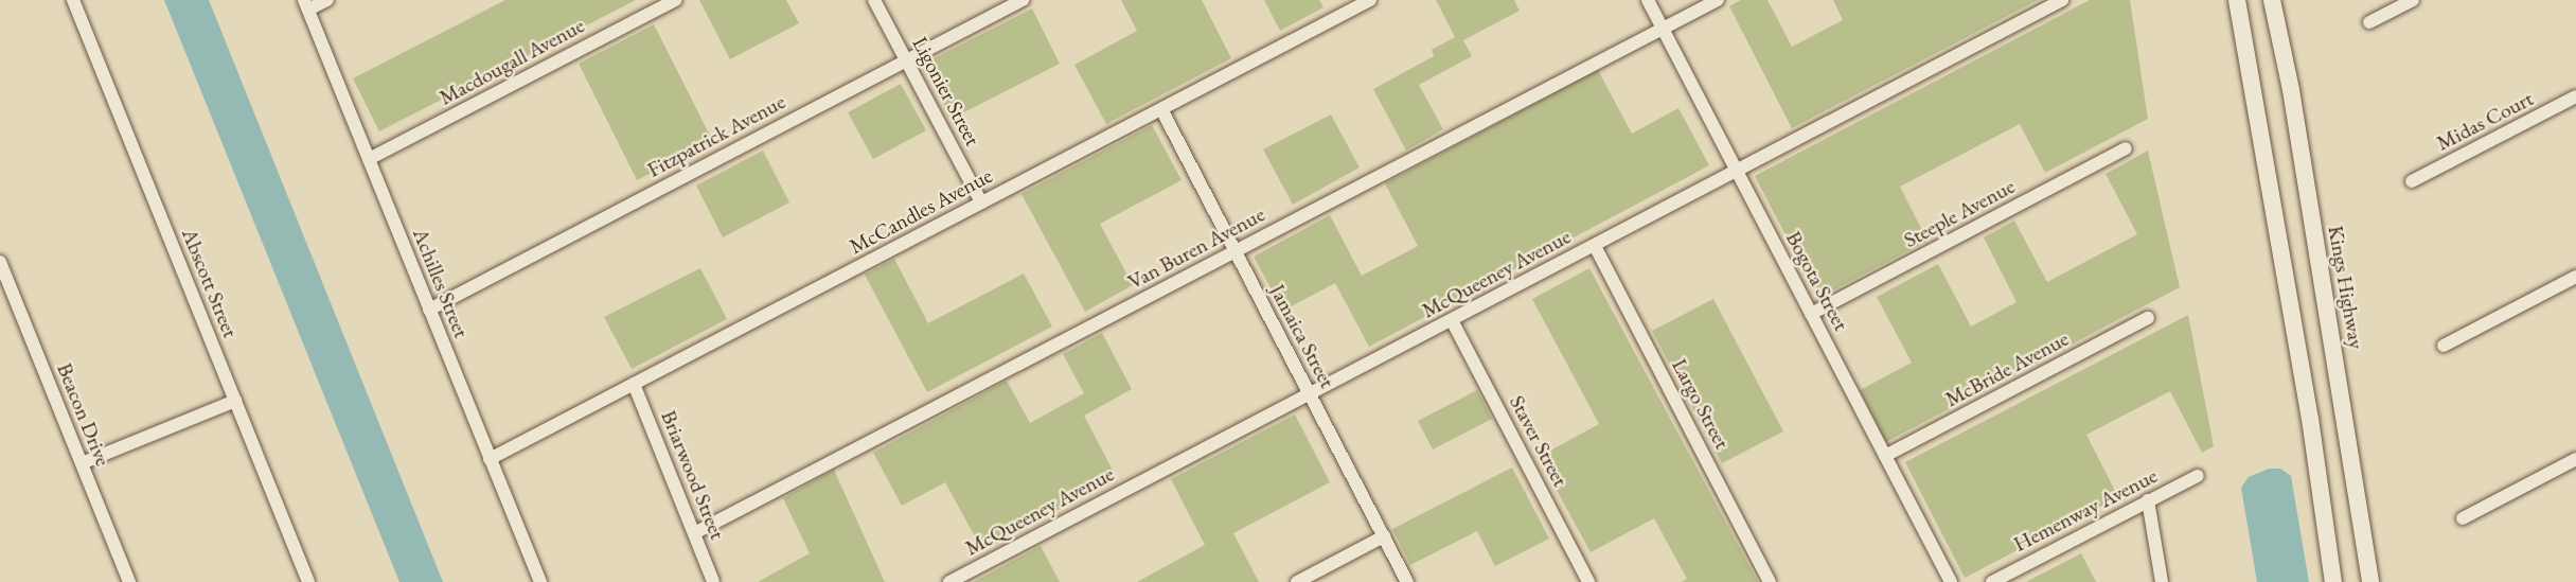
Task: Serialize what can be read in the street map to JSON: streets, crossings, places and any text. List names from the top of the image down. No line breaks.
{"streets":{"main road":["Kings Highway"],"street":["Macdougall Avenue","Ligonier Street","Midas Court","Fitzpatrick Avenue","McCandles Avenue","Steeple Avenue","Van Buren Avenue","McQueeney Avenue","Bogota Street","Abscott Street","Achilles Street","Jamaica Street","McBride Avenue","Largo Street","Beacon Drive","Staver Street","Briarwood Street","Hemenway Avenue"]},"crossings":[["Macdougall Avenue","Achilles Street"],["Ligonier Street","Fitzpatrick Avenue"],["Ligonier Street","McCandles Avenue"],["Fitzpatrick Avenue","Achilles Street"],["McCandles Avenue","Achilles Street"],["McCandles Avenue","Jamaica Street"],["McCandles Avenue","Briarwood Street"],["Steeple Avenue","Bogota Street"],["Van Buren Avenue","Bogota Street"],["Van Buren Avenue","Jamaica Street"],["Van Buren Avenue","Briarwood Street"],["McQueeney Avenue","Bogota Street"],["McQueeney Avenue","Jamaica Street"],["McQueeney Avenue","Largo Street"],["McQueeney Avenue","Staver Street"],["Bogota Street","McBride Avenue"]]}
